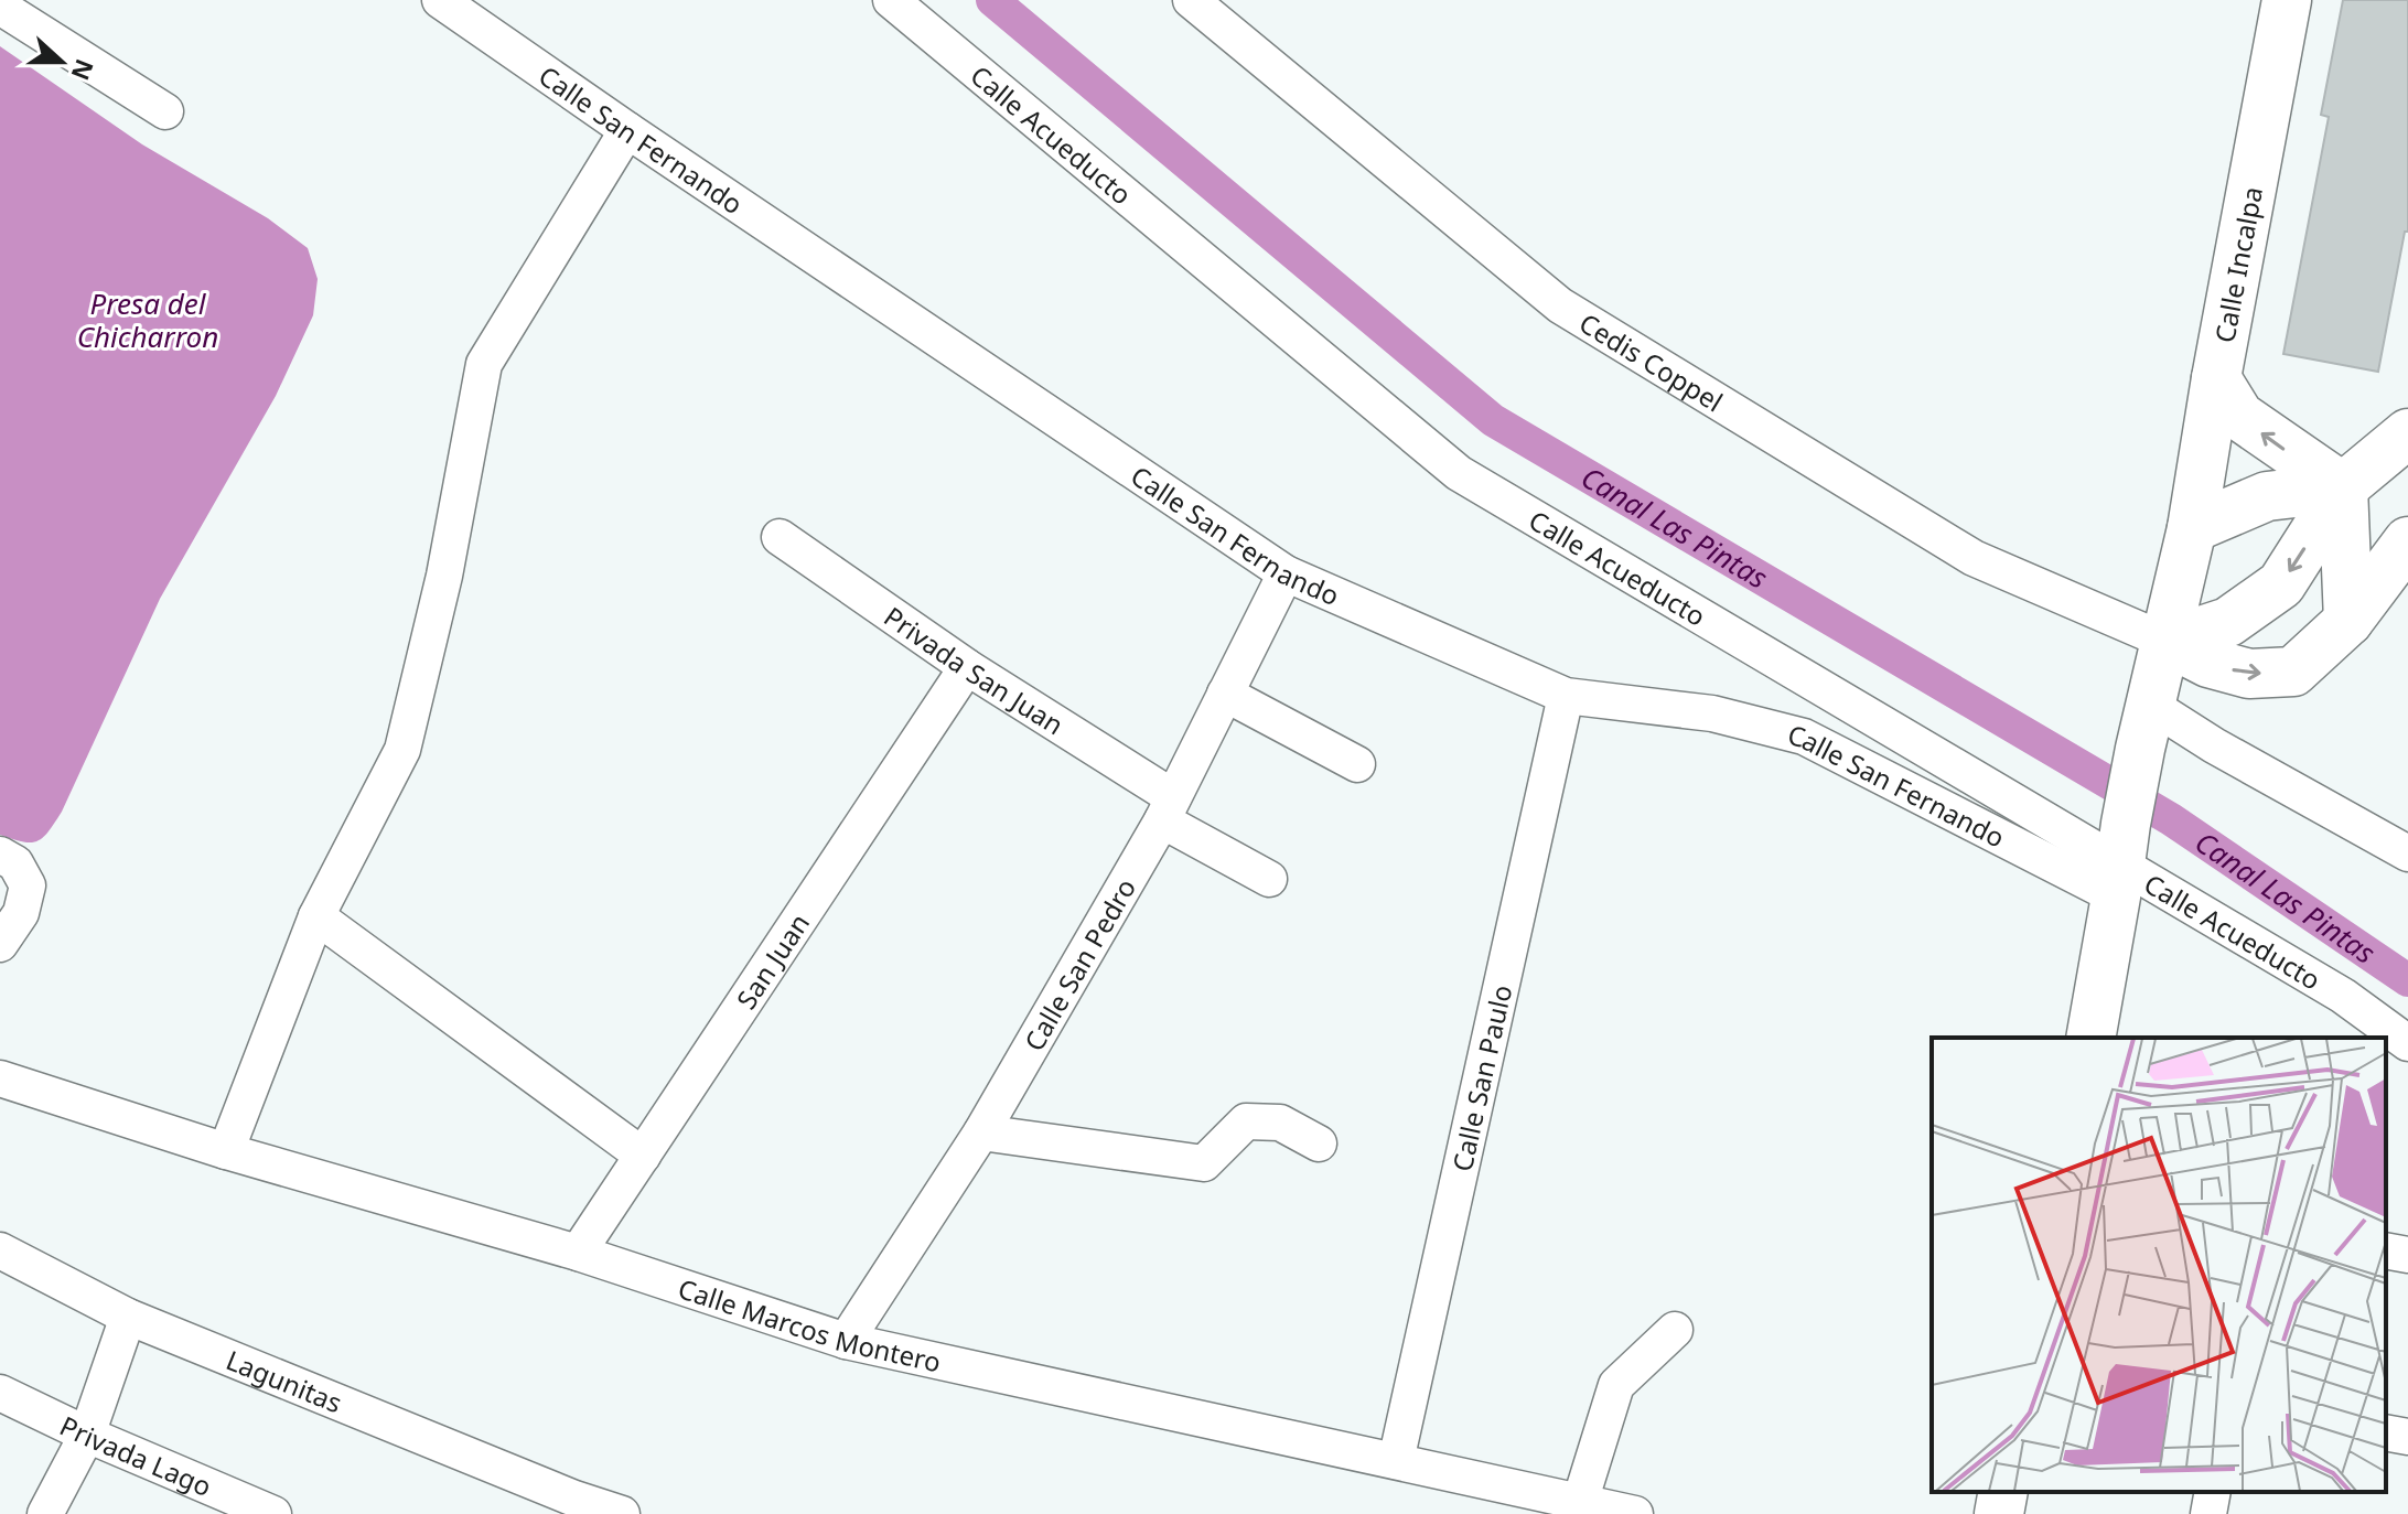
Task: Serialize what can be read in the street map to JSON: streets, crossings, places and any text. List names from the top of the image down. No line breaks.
{"streets":{"street":["Calle Acueducto","Calle San Fernando","Calle Incalpa","Cedis Coppel","Privada San Juan","San Juan","Calle San Pedro","Calle San Paulo","Calle Marcos Montero","Lagunitas","Privada Lago"]},"crossings":[["Calle Acueducto","Calle San Fernando"],["Calle San Fernando","Calle San Pedro"],["Calle San Fernando","Calle San Paulo"],["Calle Incalpa","Cedis Coppel"],["Privada San Juan","San Juan"],["Privada San Juan","Calle San Pedro"],["San Juan","Calle Marcos Montero"],["Calle San Pedro","Calle Marcos Montero"],["Calle San Paulo","Calle Marcos Montero"]],"water":["Presa del Chicharron","Canal Las Pintas"],"north":"right"}
